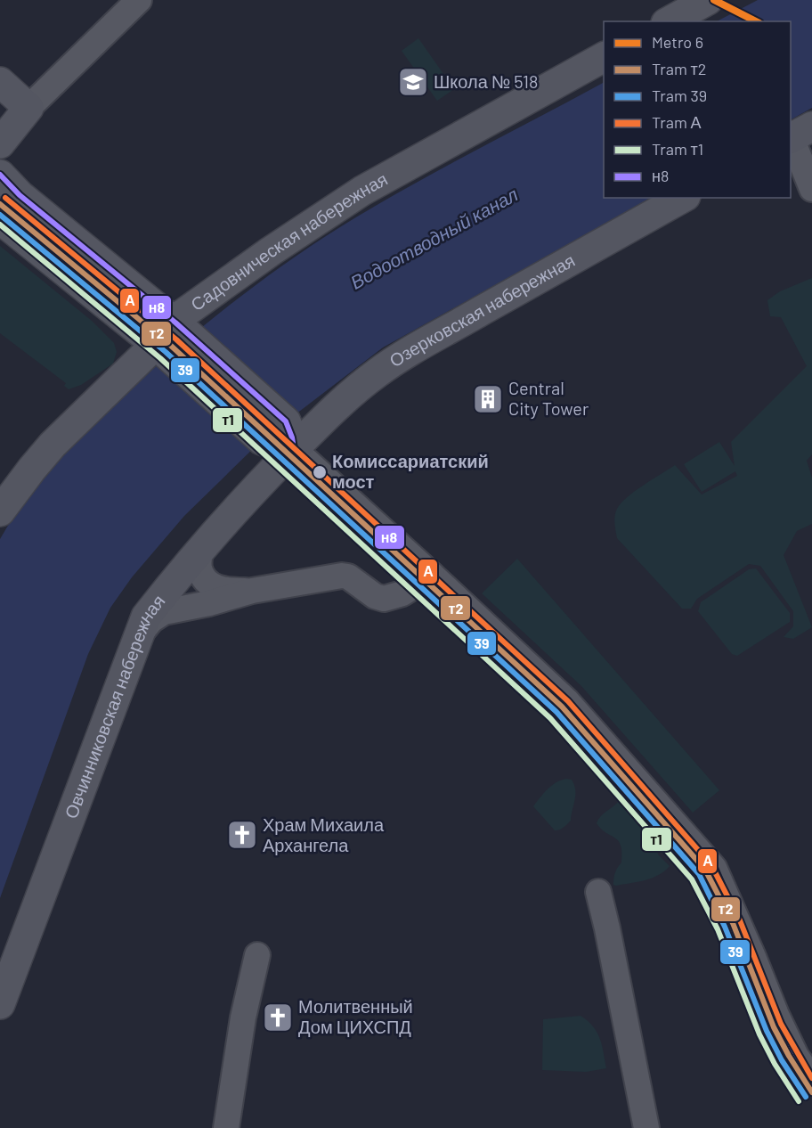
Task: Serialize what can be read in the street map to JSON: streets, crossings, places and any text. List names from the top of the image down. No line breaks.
{"streets":{"street":["Садовническая набережная","Озерковская набережная","Овчинниковская набережная"]},"crossings":[["Озерковская набережная","Овчинниковская набережная"]],"water":["Водоотводный канал"],"places":{"school or university":["Школа № 518"],"building":["Central City Tower"],"other":["Комиссариатский мост"],"church":["Храм Михаила Архангела","Молитвенный Дом ЦИХСПД"]},"lines":["metro line 6","transit line н8","tram line А","tram line т2","tram line 39","tram line т1"],"legend":["Metro 6","Tram т2","Tram 39","Tram А","Tram т1","н8"]}
